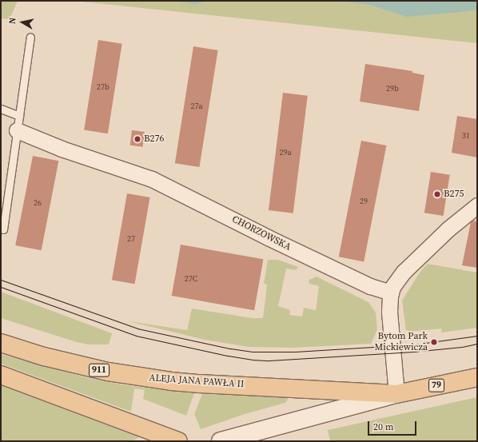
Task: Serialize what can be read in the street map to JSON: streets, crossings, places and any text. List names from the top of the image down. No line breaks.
{"streets":{"main road":["911","ALEJA JANA PAWŁA II","79"],"street":["CHORZOWSKA"]},"crossings":[["ALEJA JANA PAWŁA II","79"]],"places":["B276","B275","Bytom Park Mickiewicza"],"house_numbers":["27b","29b","27a","31","29a","29","26","27","27C"],"scale_bar":"20 m","north":"left"}
